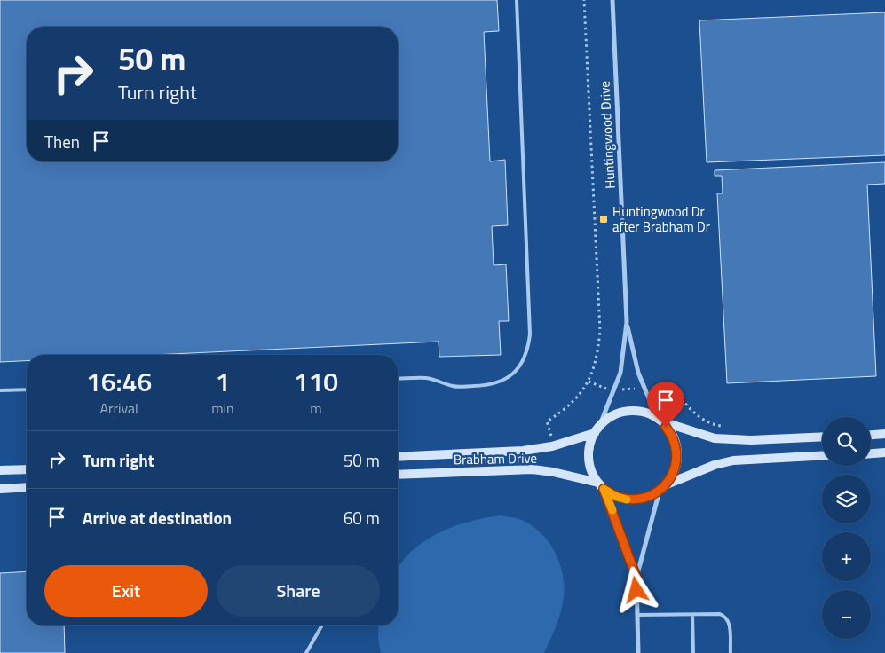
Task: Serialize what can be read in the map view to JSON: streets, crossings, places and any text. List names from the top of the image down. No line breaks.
{"streets":{"main road":["Brabham Drive"],"street":["Huntingwood Drive"]},"crossings":[["Huntingwood Drive","Brabham Drive"]],"places":{"transit":["Huntingwood Dr after Brabham Dr"]},"page":{"turn":["50 m","Turn right"],"then":"Then","eta":["16:46","Arrival","1","min","110","m"],"map_buttons":["+","−"],"list":[{"name":"Turn right","value":"50 m"},{"name":"Arrive at destination","value":"60 m"}],"buttons":["Exit","Share"]}}
